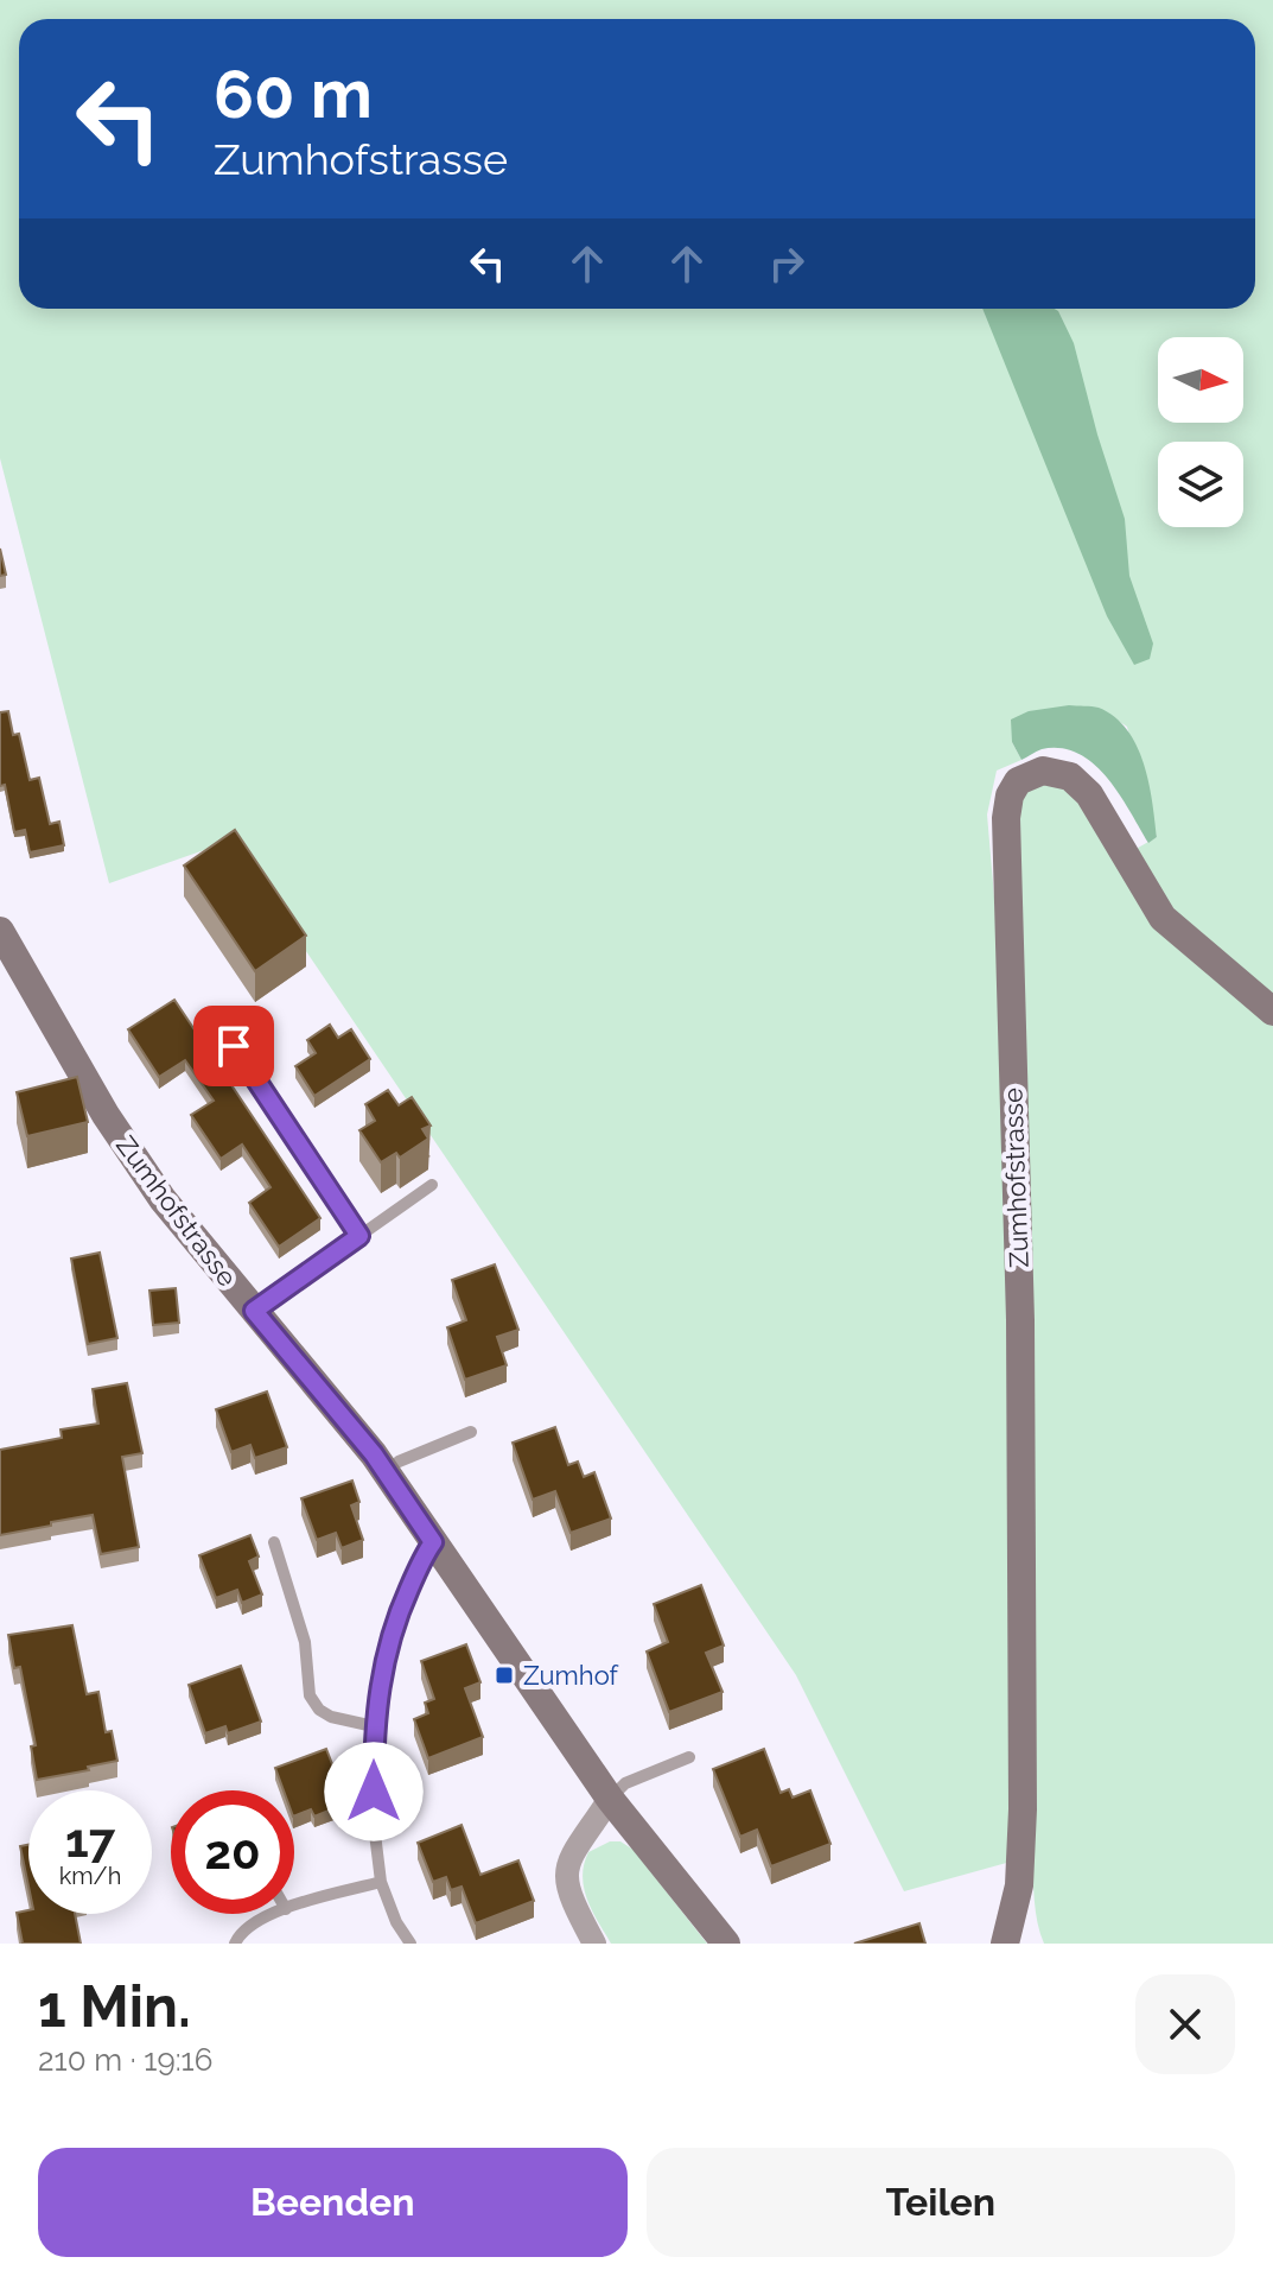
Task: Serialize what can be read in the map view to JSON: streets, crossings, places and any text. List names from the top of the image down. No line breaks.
{"streets":{"street":["Zumhofstrasse"]},"places":{"transit":["Zumhof"]},"north":"right","page":{"turn":["60 m","Zumhofstrasse"],"speed":"17 km/h","limit":"20","heading":["1 Min.","210 m · 19:16"],"buttons":["Beenden","Teilen"]}}
